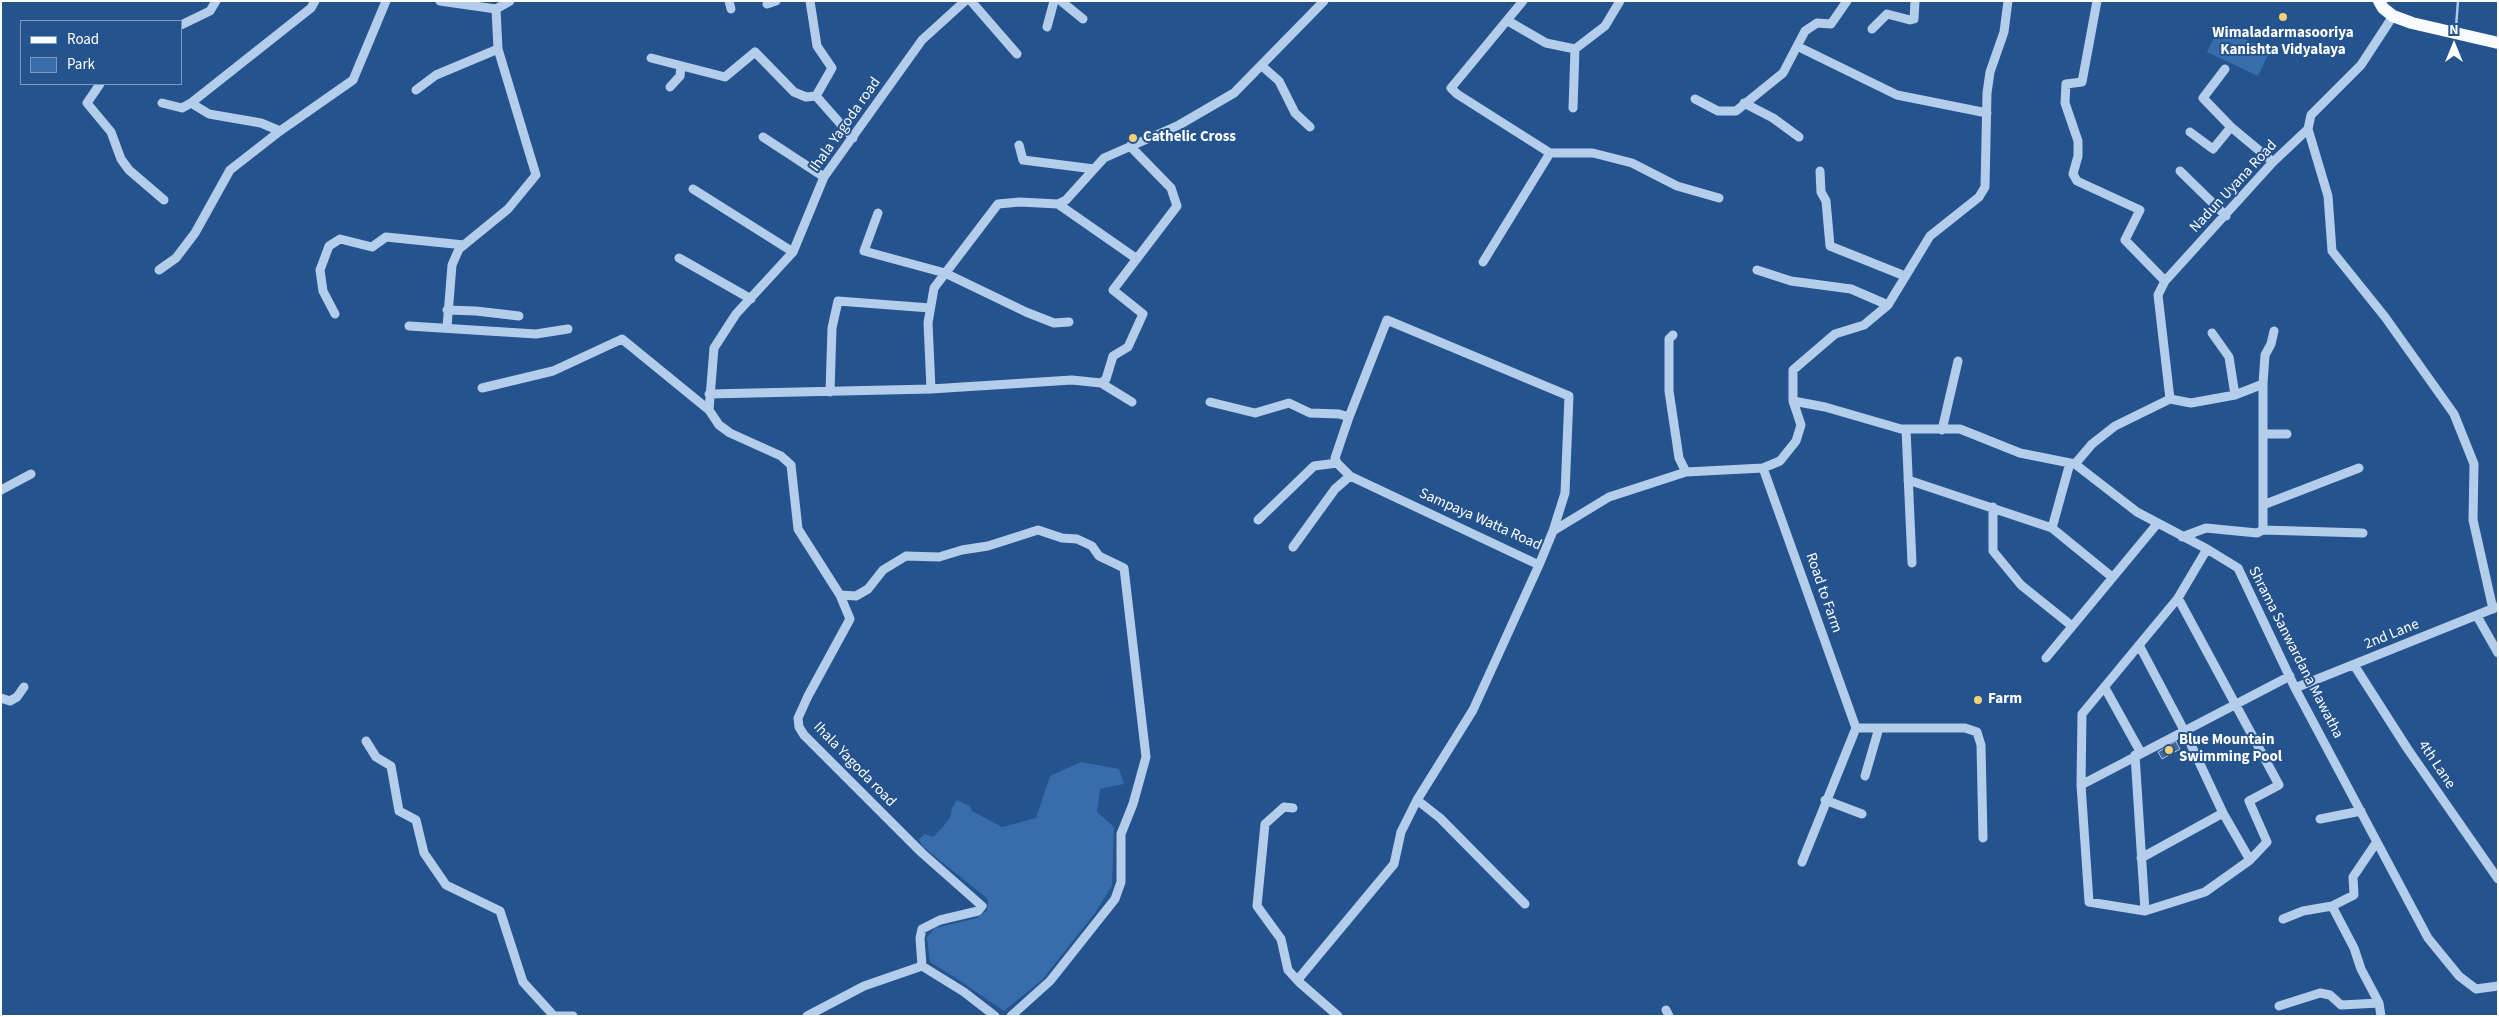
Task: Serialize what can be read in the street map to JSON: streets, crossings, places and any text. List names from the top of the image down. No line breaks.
{"streets":{"street":["Ihala Yagoda road","Nadun Uyana Road","Sampaya Watta Road","Road to Farm","2nd Lane","Shrama Sanwardana Mawatha","4th Lane"]},"crossings":[["Sampaya Watta Road","Road to Farm"],["Sampaya Watta Road","Shrama Sanwardana Mawatha"],["2nd Lane","Shrama Sanwardana Mawatha"],["2nd Lane","4th Lane"]],"places":["Wimaladarmasooriya Kanishta Vidyalaya","Cathelic Cross","Farm","Blue Mountain Swimming Pool"],"legend":["Road","Park"],"north":"top"}
